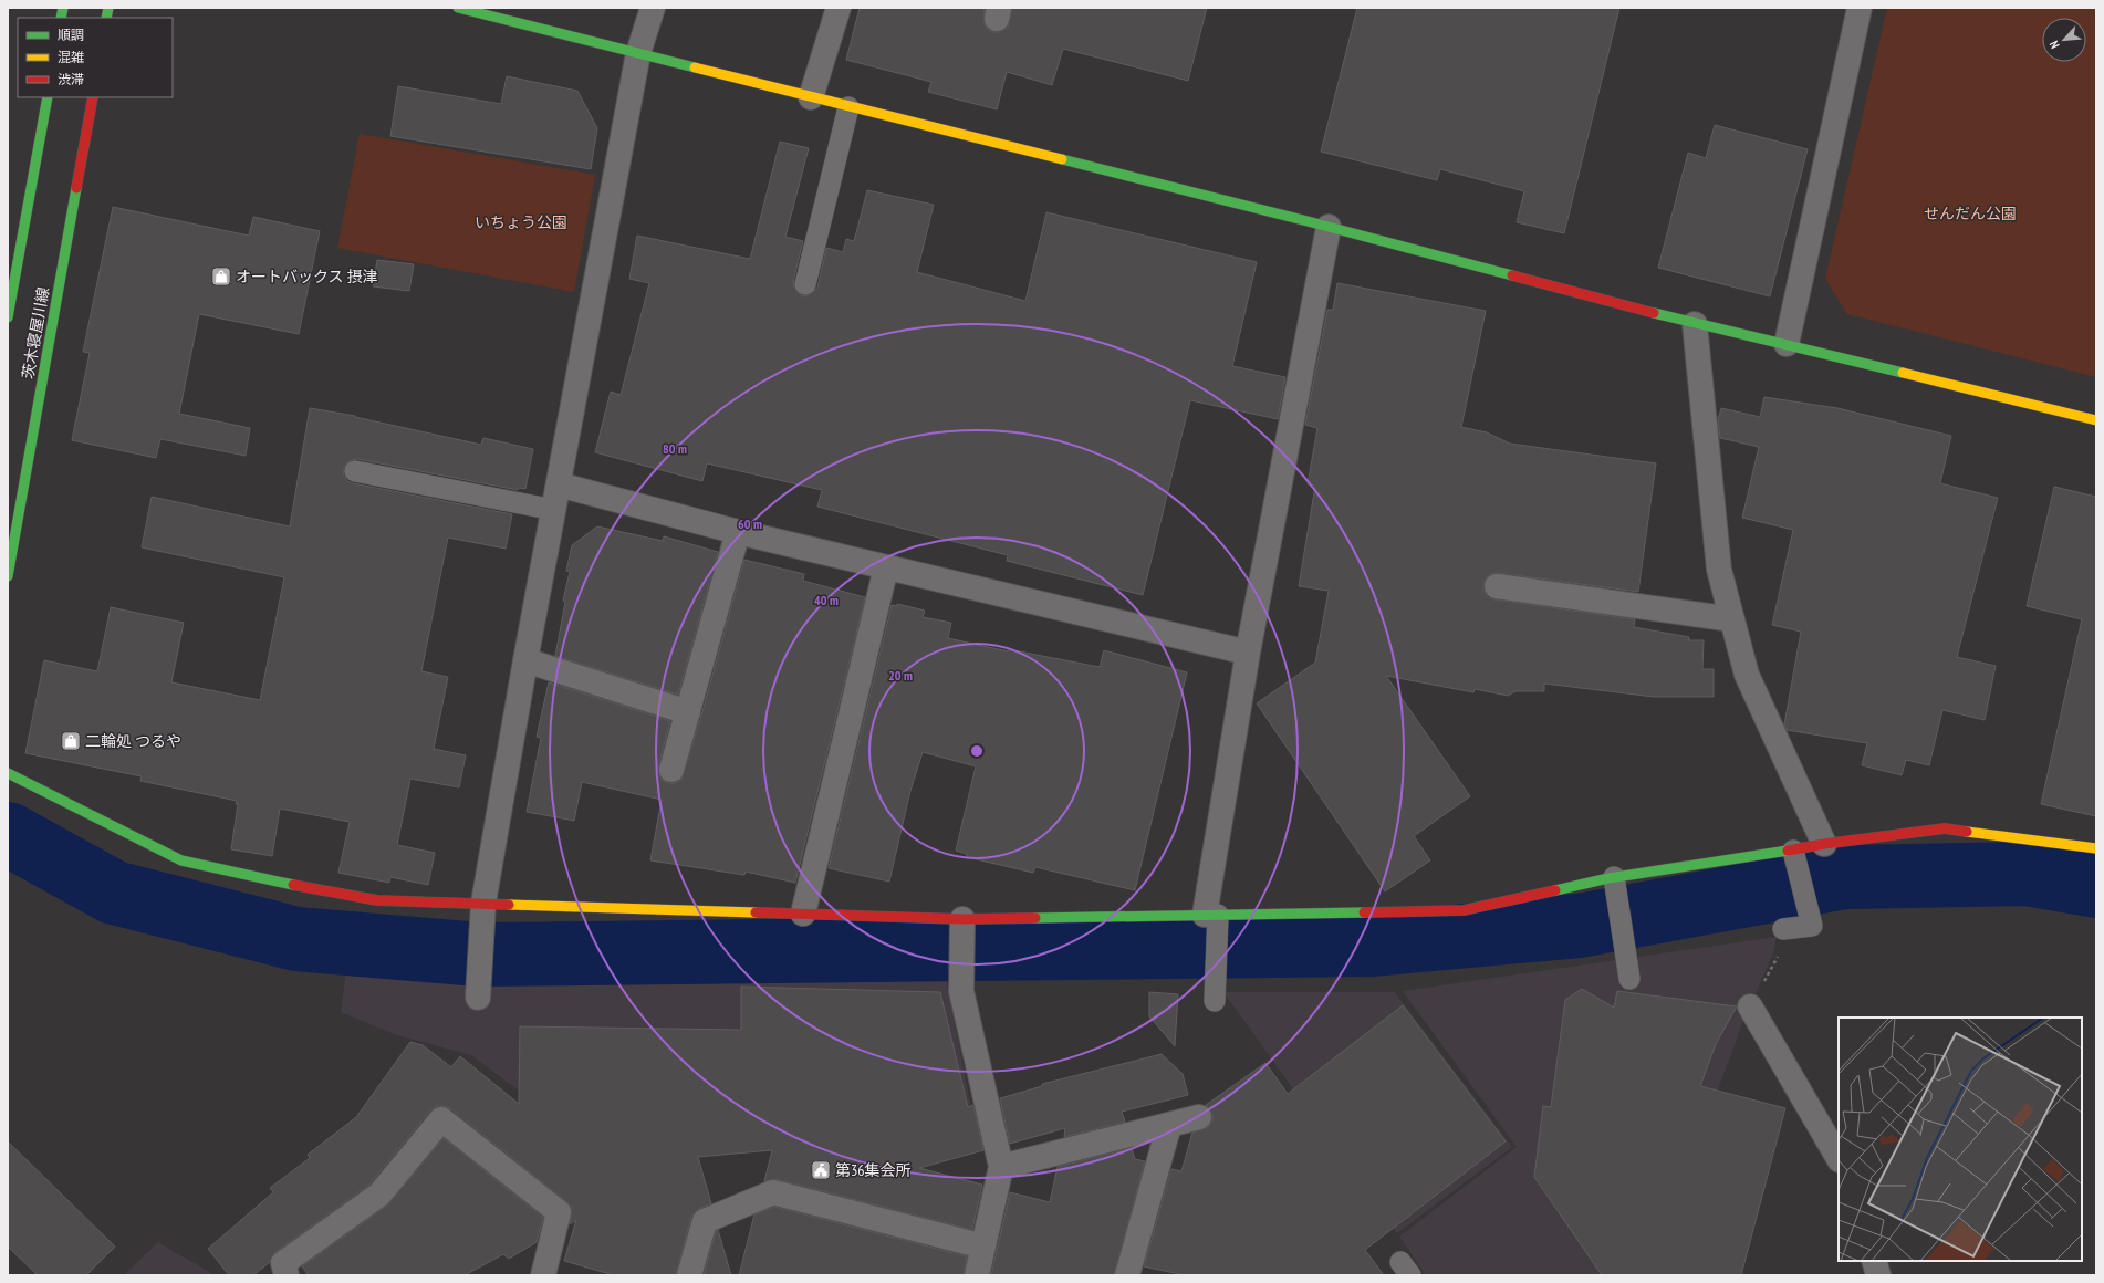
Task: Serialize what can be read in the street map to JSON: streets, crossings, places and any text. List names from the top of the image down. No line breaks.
{"streets":{"street":["茨木寝屋川線"]},"parks":["せんだん公園","いちょう公園"],"places":{"shop":["オートバックス 摂津","二輪処 つるや"],"public building":["第36集会所"]},"legend":["順調","混雑","渋滞"],"north":"bottom left","rings":["80 m","60 m","40 m","20 m"]}
